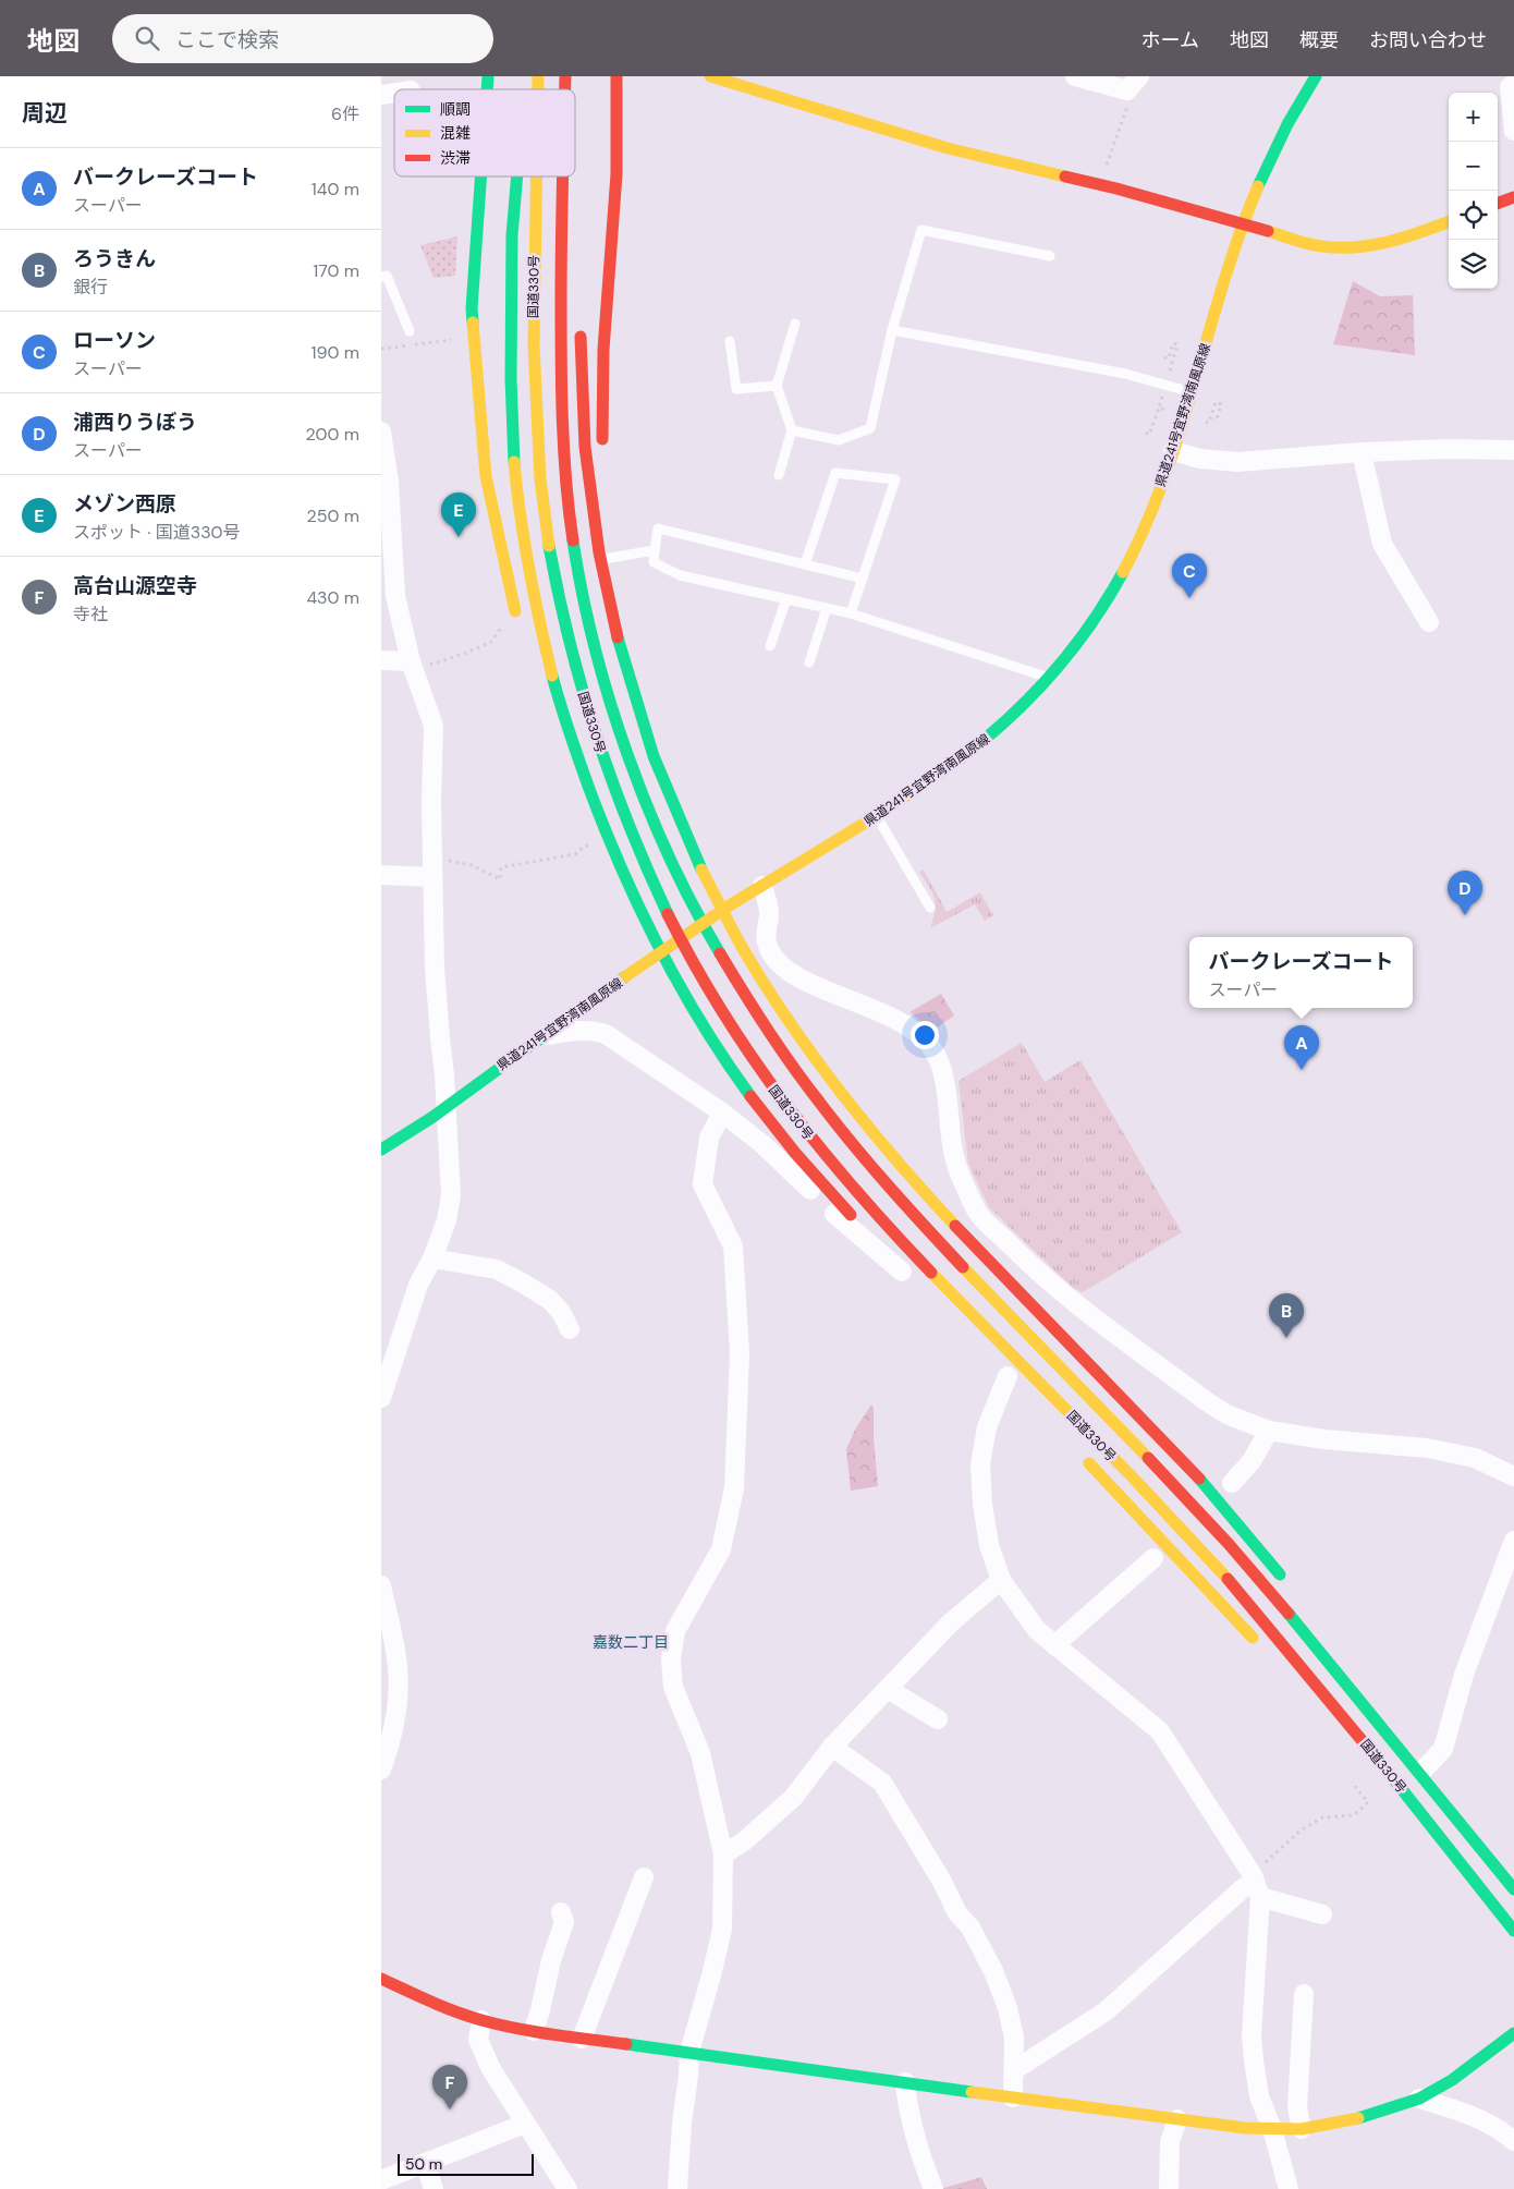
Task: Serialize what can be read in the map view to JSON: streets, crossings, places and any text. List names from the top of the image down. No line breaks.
{"streets":{"main road":["国道330号","県道241号宜野湾南風原線"]},"districts":["嘉数二丁目"],"legend":["順調","混雑","渋滞"],"scale_bar":"50 m","page":{"header":"地図","search":"ここで検索","nav":["ホーム","地図","概要","お問い合わせ"],"heading":["周辺","6件"],"map_buttons":["+","−"],"list":[{"mark":"A","name":"バークレーズコート","note":"スーパー","value":"140 m"},{"mark":"B","name":"ろうきん","note":"銀行","value":"170 m"},{"mark":"C","name":"ローソン","note":"スーパー","value":"190 m"},{"mark":"D","name":"浦西りうぼう","note":"スーパー","value":"200 m"},{"mark":"E","name":"メゾン西原","note":"スポット · 国道330号","value":"250 m"},{"mark":"F","name":"高台山源空寺","note":"寺社","value":"430 m"}],"pins":["E","C","D","A","B","F"],"popup":["バークレーズコート","スーパー"],"scale":"50 m"}}
